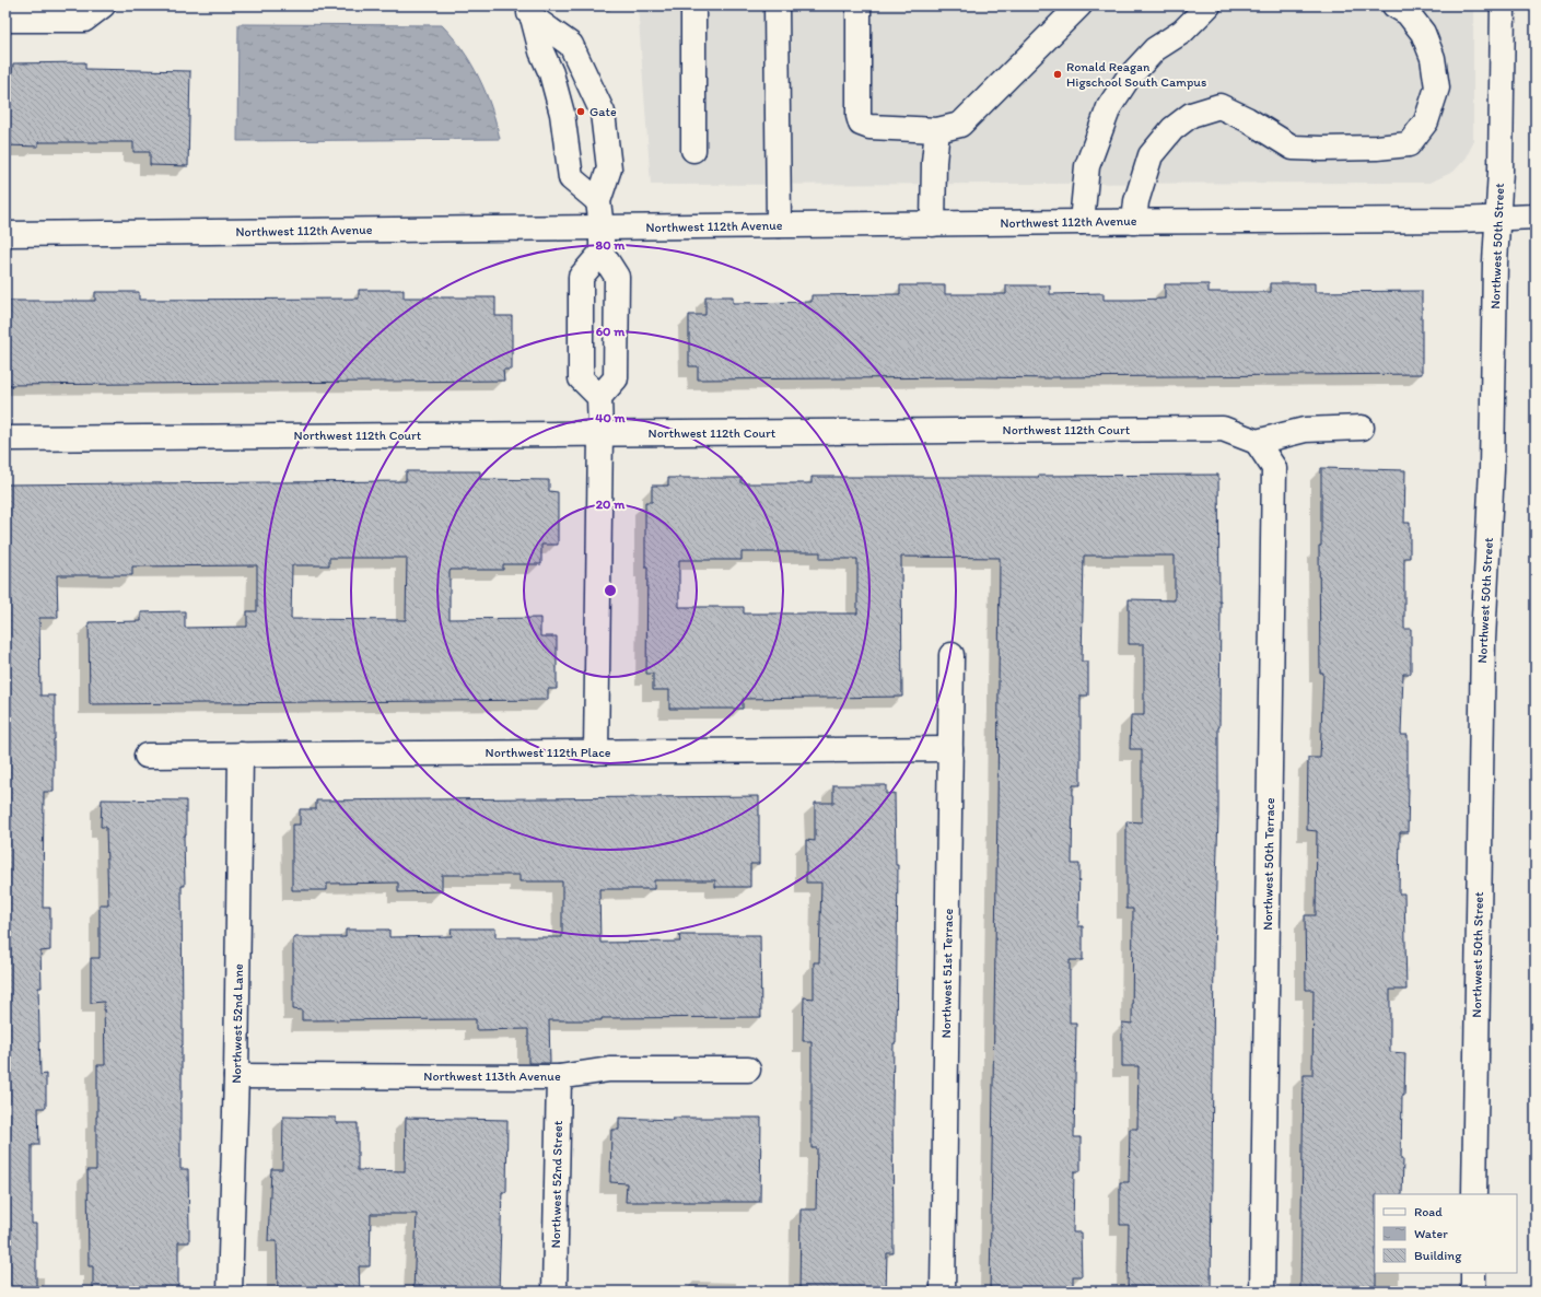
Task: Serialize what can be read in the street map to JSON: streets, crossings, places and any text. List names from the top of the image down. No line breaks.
{"streets":{"street":["Northwest 112th Avenue","Northwest 50th Street","Northwest 112th Court","Northwest 112th Place","Northwest 50th Terrace","Northwest 51st Terrace","Northwest 52nd Lane","Northwest 113th Avenue","Northwest 52nd Street"]},"crossings":[["Northwest 112th Avenue","Northwest 50th Street"],["Northwest 112th Court","Northwest 50th Terrace"],["Northwest 112th Place","Northwest 51st Terrace"],["Northwest 112th Place","Northwest 52nd Lane"],["Northwest 52nd Lane","Northwest 113th Avenue"],["Northwest 113th Avenue","Northwest 52nd Street"]],"places":["Ronald Reagan Higschool South Campus","Gate"],"legend":["Road","Water","Building"],"rings":["80 m","60 m","40 m","20 m"]}
